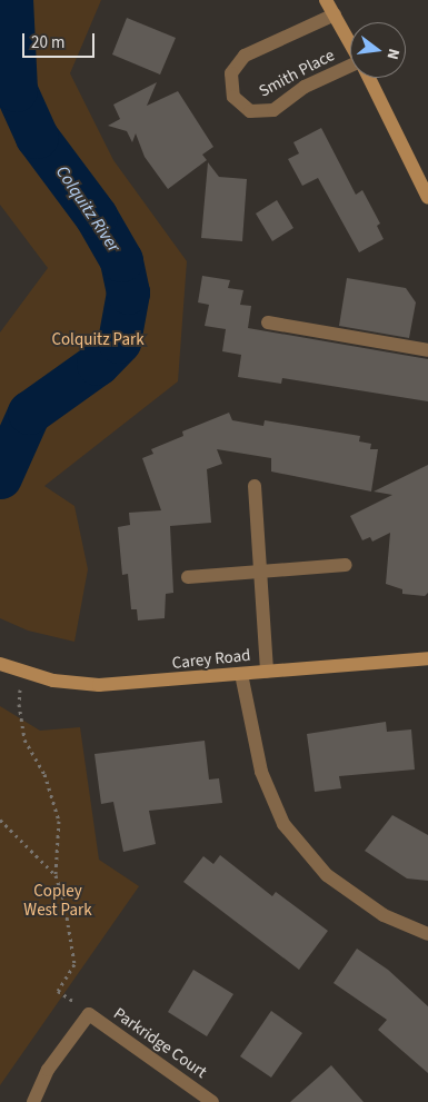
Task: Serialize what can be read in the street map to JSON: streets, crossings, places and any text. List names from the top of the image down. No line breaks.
{"streets":{"street":["Smith Place","Carey Road","Parkridge Court"]},"water":["Colquitz River"],"parks":["Colquitz Park","Copley West Park"],"scale_bar":"20 m","north":"right"}
